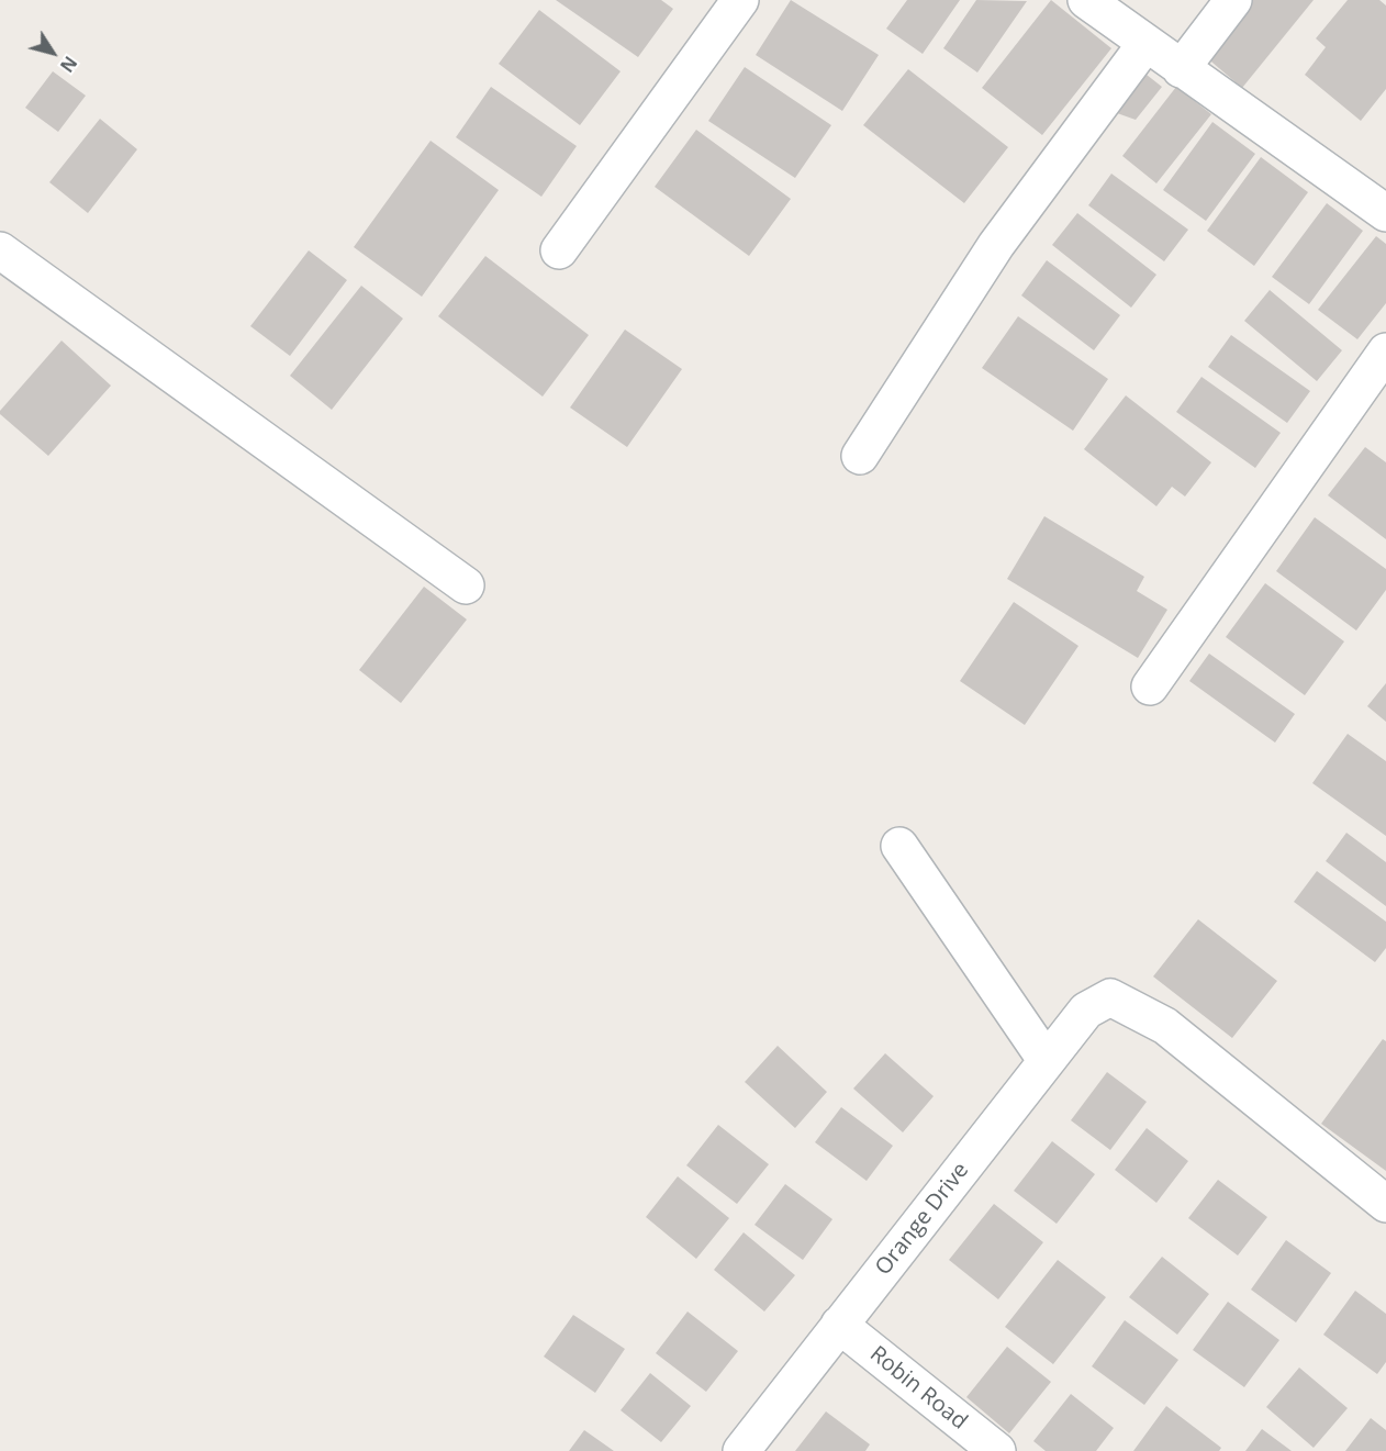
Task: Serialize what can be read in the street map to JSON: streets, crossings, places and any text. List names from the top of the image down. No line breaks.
{"streets":{"street":["Orange Drive","Robin Road"]},"crossings":[["Orange Drive","Robin Road"]],"north":"bottom right"}
